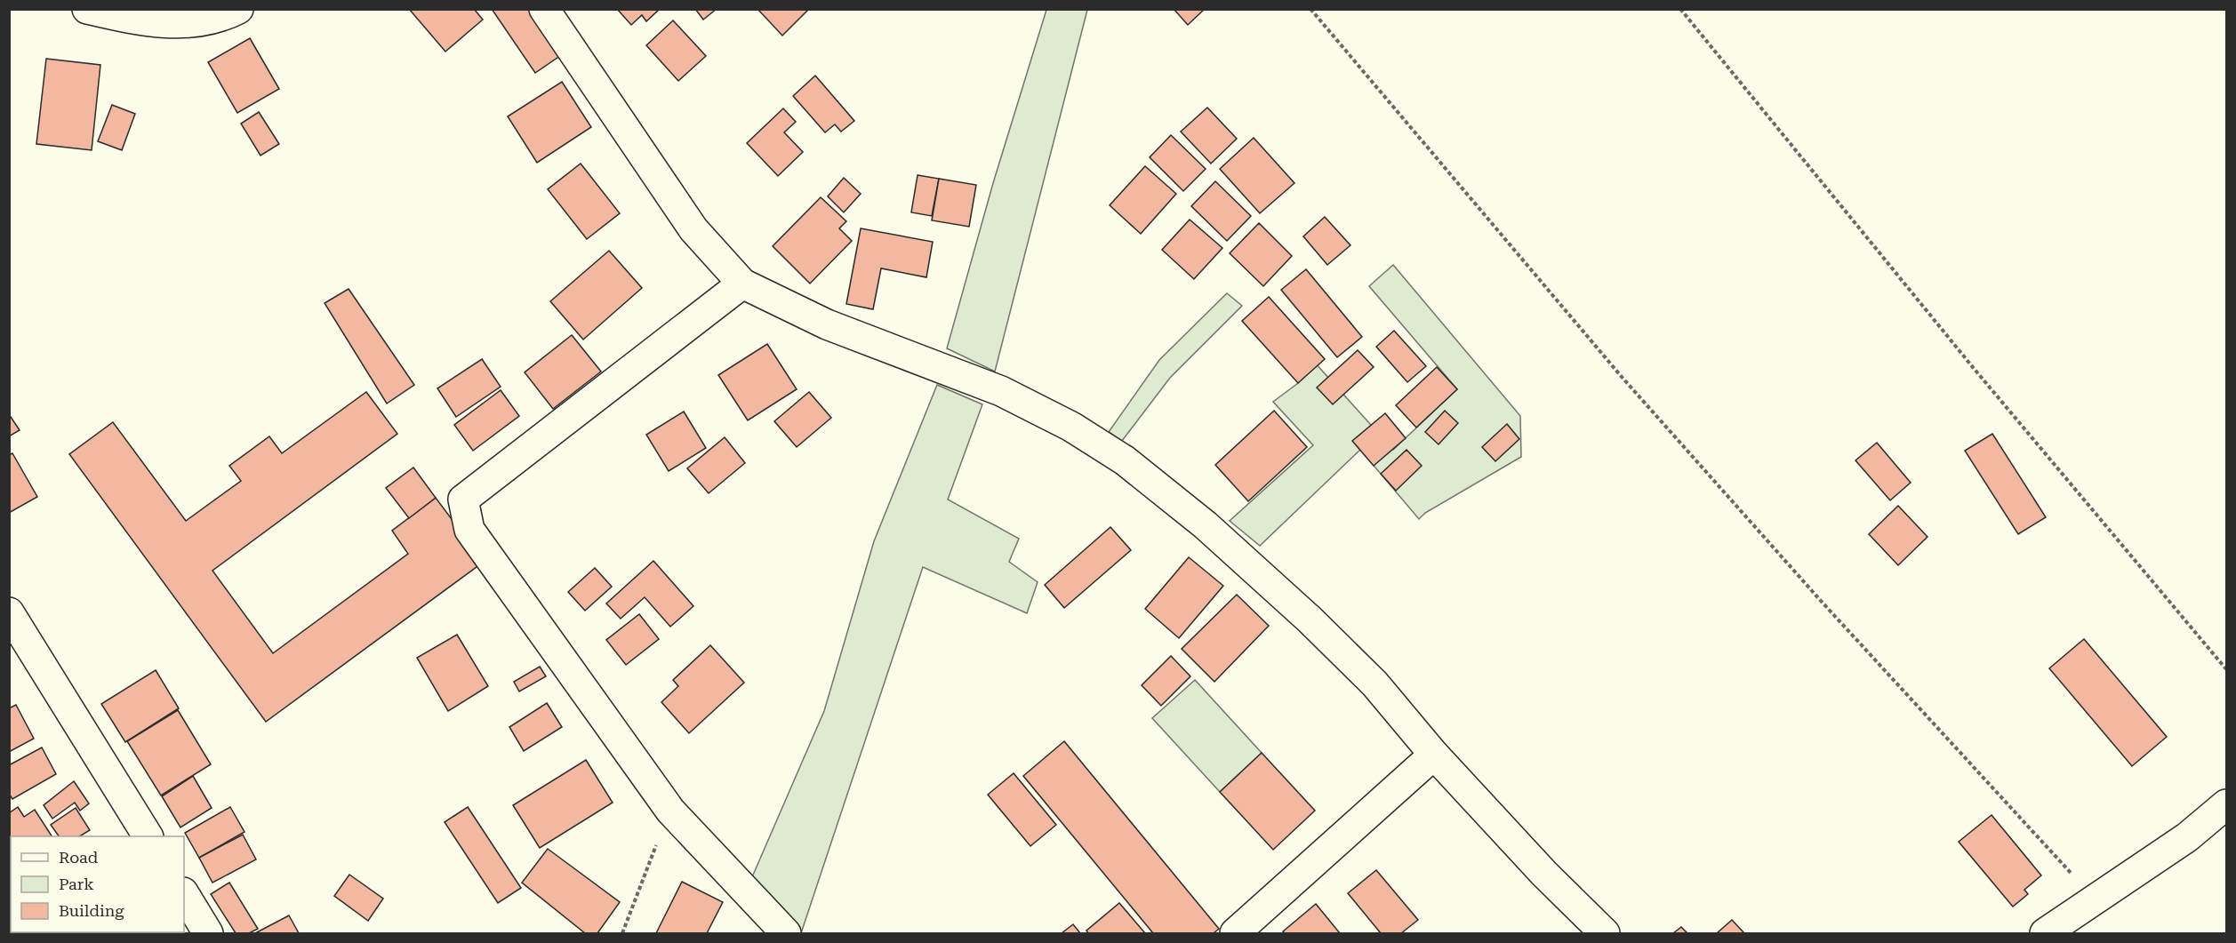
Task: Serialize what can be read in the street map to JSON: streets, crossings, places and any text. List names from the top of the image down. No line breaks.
{"legend":["Road","Park","Building"]}
